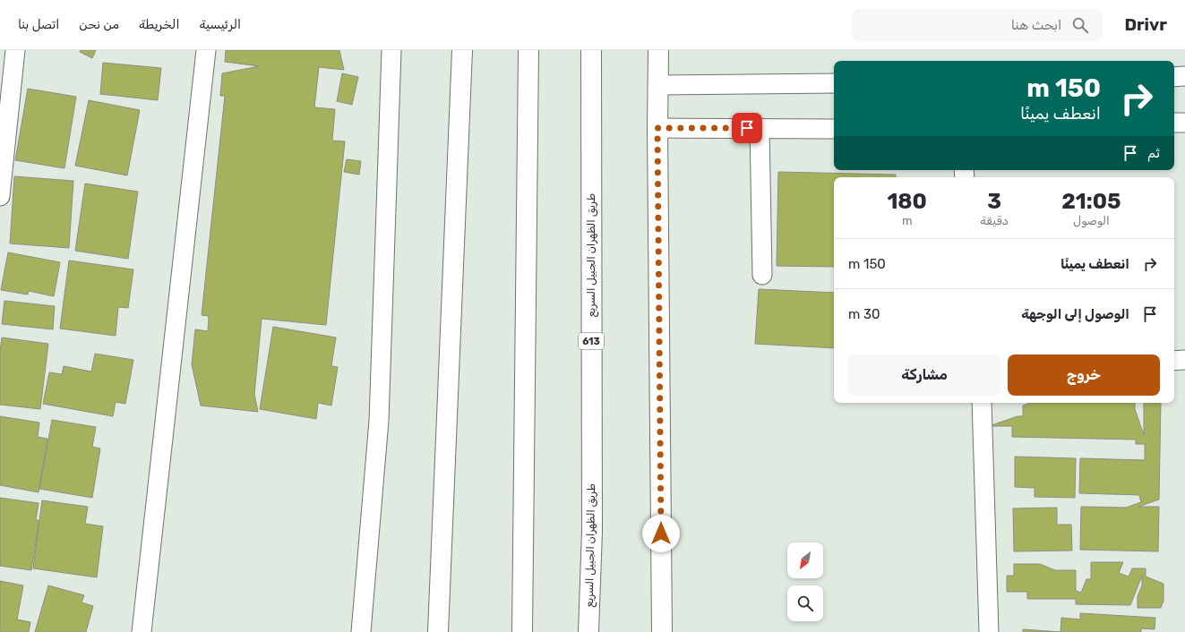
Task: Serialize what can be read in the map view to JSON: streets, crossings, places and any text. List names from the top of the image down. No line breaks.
{"streets":{"main road":["طريق الظهران الجبيل السريع","613"]},"north":"bottom left","page":{"header":"Drivr","search":"ابحث هنا","nav":["الرئيسية","الخريطة","من نحن","اتصل بنا"],"turn":["150 m","انعطف يمينًا"],"then":"ثم","eta":["21:05","الوصول","3","دقيقة","180","m"],"list":[{"name":"انعطف يمينًا","value":"150 m"},{"name":"الوصول إلى الوجهة","value":"30 m"}],"buttons":["خروج","مشاركة"]}}
